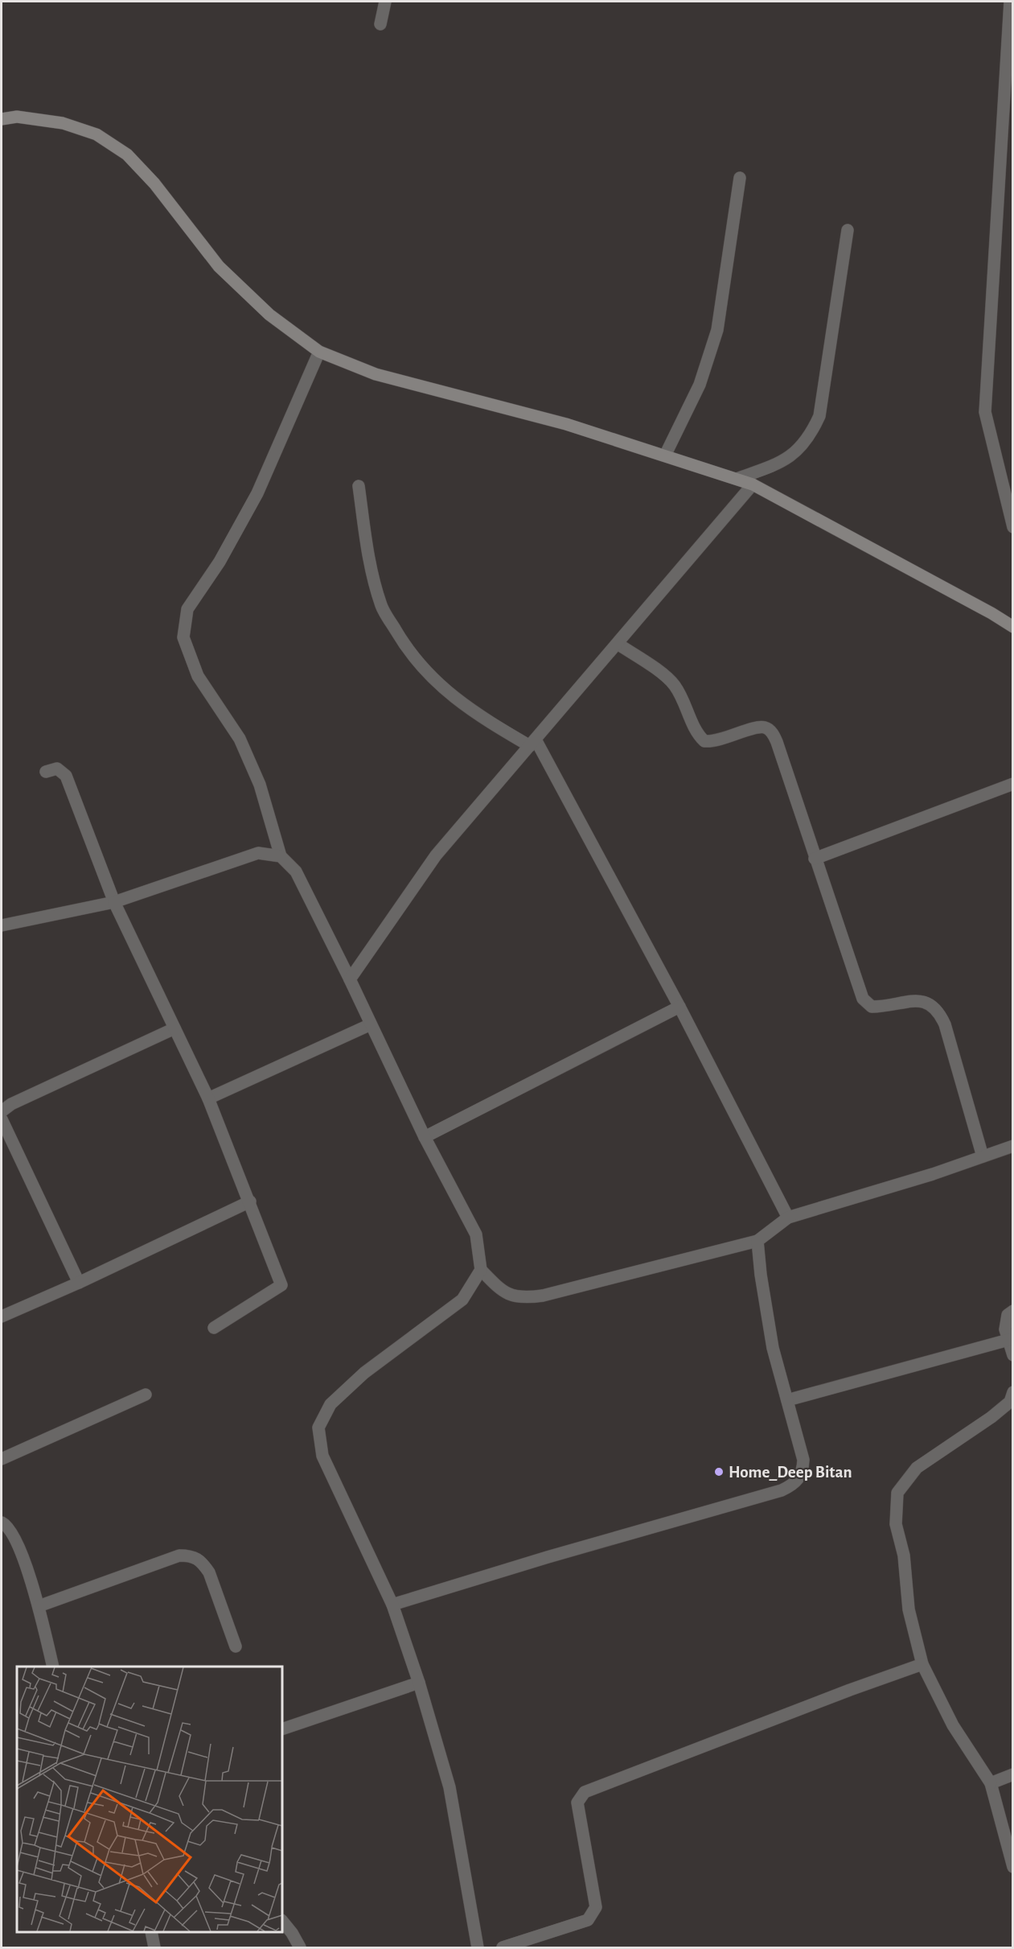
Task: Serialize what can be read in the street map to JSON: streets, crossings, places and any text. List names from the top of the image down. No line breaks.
{"places":["Home_Deep Bitan"]}
